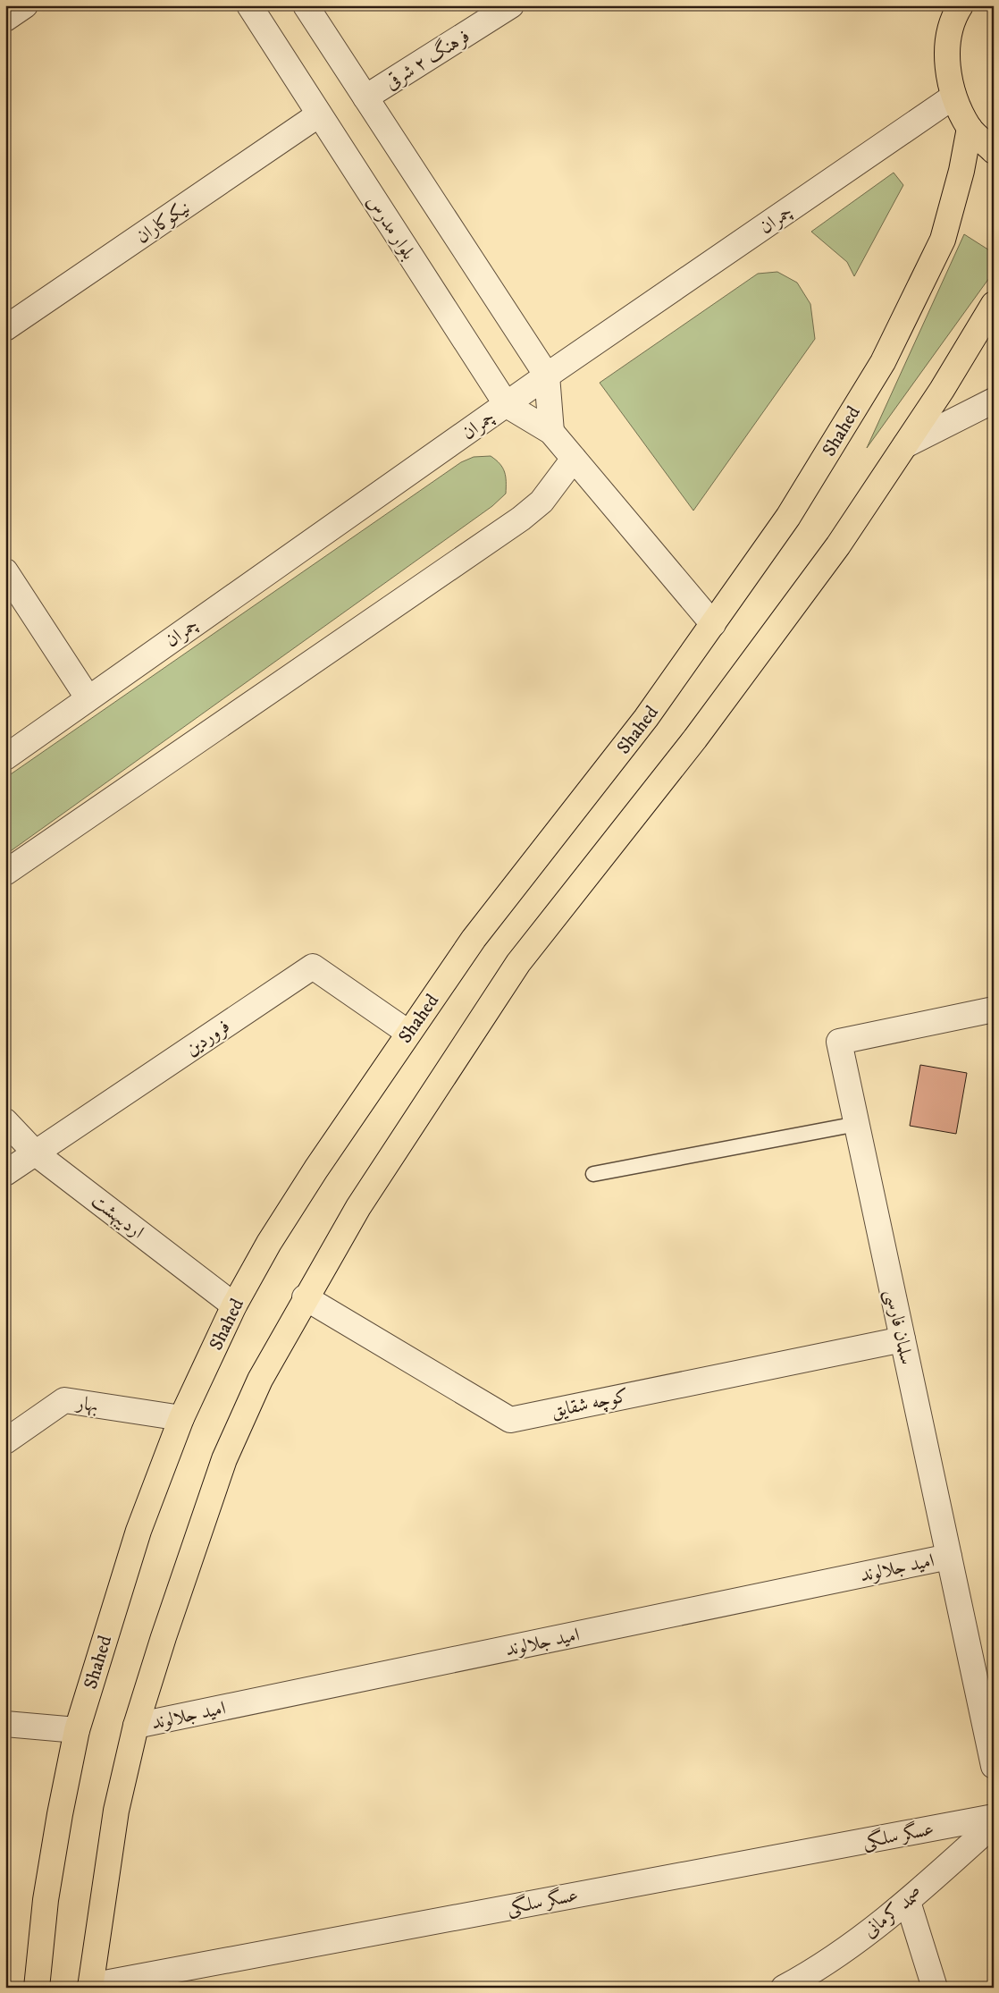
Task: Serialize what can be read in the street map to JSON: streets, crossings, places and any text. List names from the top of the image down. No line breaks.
{"streets":{"main road":["Shahed"],"street":["فرهنگ ۲ شرقی","چمران","نیکوکاران","بلوار مدرس","فروردین","اردیبهشت","سلمان فارسی","کوچه شقایق","بهار","امید جلالوند","عسگر سلگی","صمد کرمانی"]},"crossings":[["چمران","بلوار مدرس"],["نیکوکاران","بلوار مدرس"],["بلوار مدرس","Shahed"],["Shahed","فروردین"],["Shahed","اردیبهشت"],["Shahed","بهار"],["فروردین","اردیبهشت"],["سلمان فارسی","کوچه شقایق"],["سلمان فارسی","امید جلالوند"]]}
